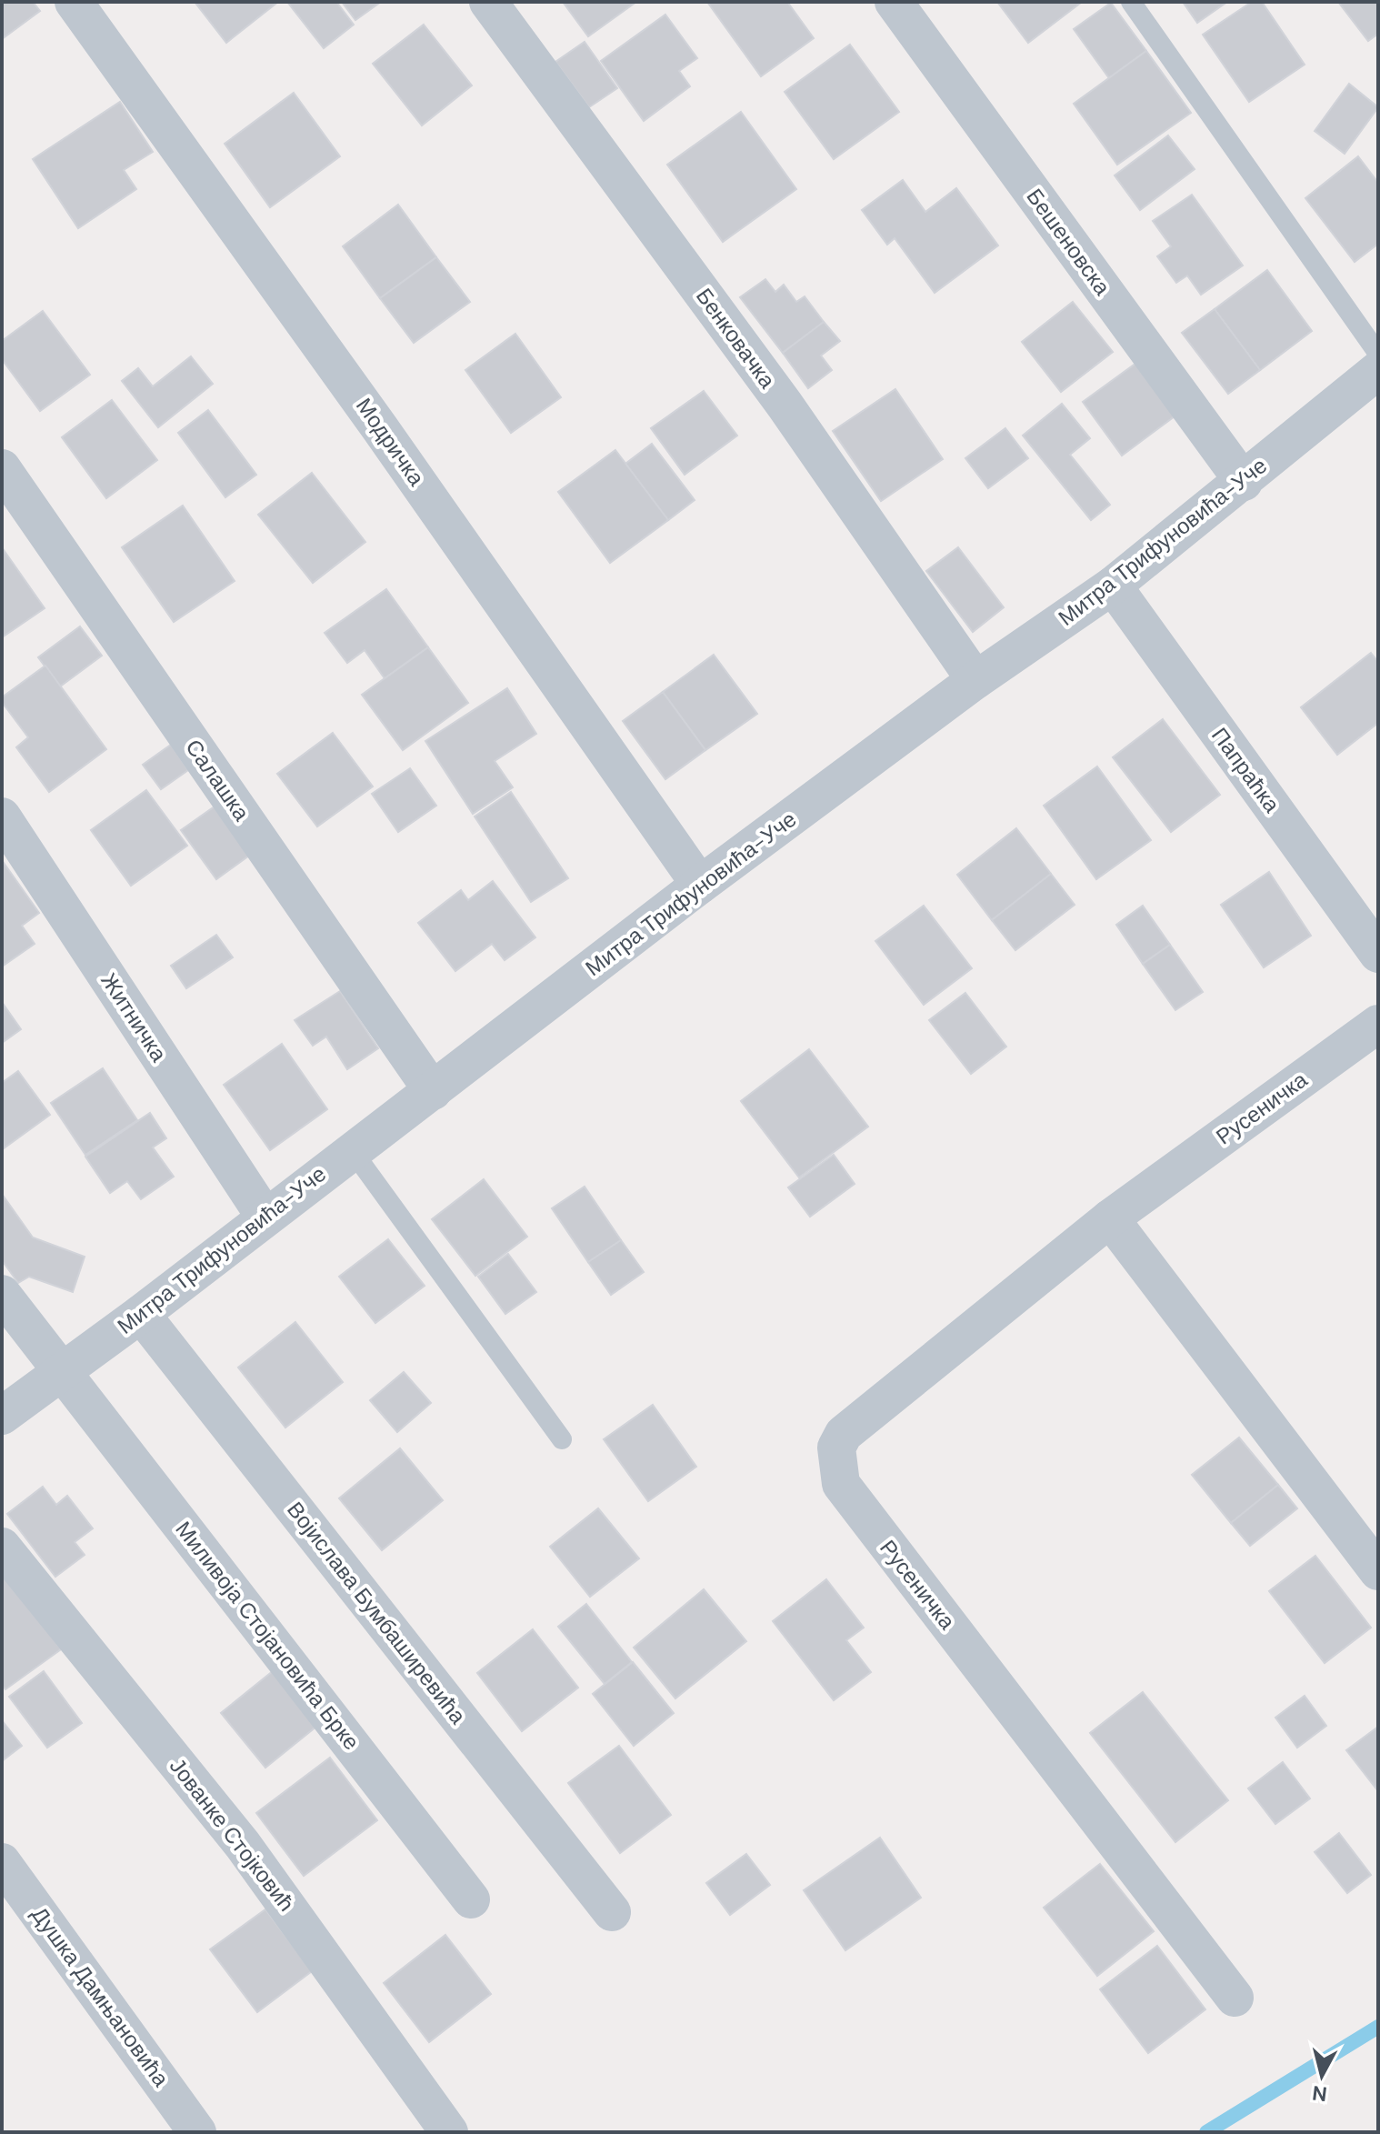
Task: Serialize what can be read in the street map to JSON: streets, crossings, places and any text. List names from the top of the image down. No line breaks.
{"streets":{"street":["Бешеновска","Бенковачка","Модричка","Митра Трифуновића-Уче","Папраћка","Салашка","Житничка","Русеничка","Војислава Бумбаширевића","Миливоја Стојановића Брке","Јованке Стојковић","Душка Дамњановића"]},"crossings":[["Бешеновска","Митра Трифуновића-Уче"],["Бенковачка","Митра Трифуновића-Уче"],["Модричка","Митра Трифуновића-Уче"],["Митра Трифуновића-Уче","Папраћка"],["Митра Трифуновића-Уче","Салашка"],["Митра Трифуновића-Уче","Житничка"],["Митра Трифуновића-Уче","Војислава Бумбаширевића"],["Митра Трифуновића-Уче","Миливоја Стојановића Брке"]],"north":"bottom"}
